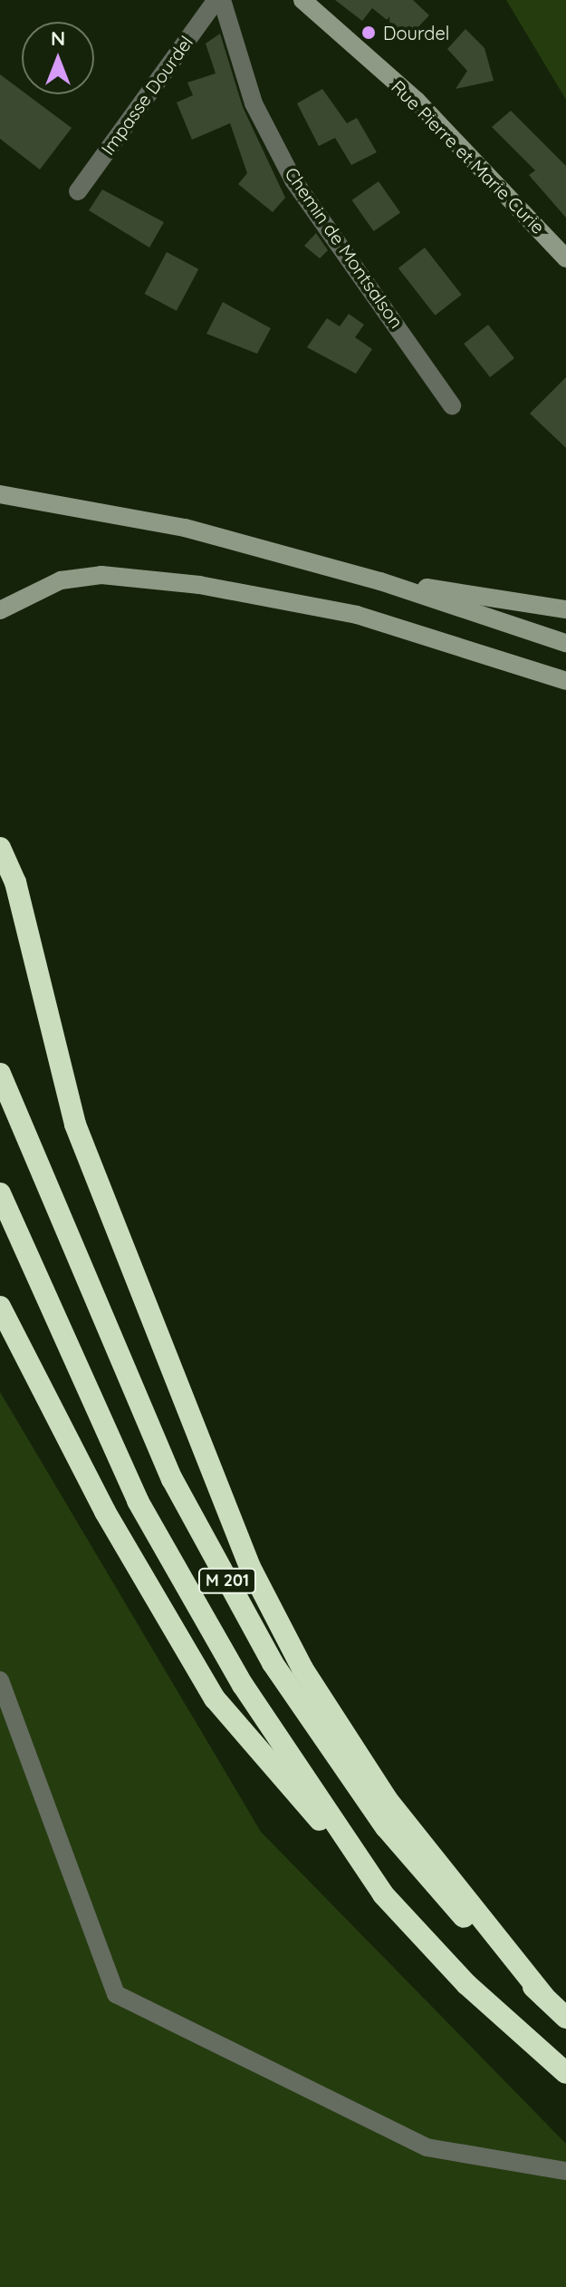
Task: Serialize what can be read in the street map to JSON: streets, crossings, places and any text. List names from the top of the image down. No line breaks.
{"streets":{"highway":["M 201"],"main road":["Rue Pierre et Marie Curie"],"street":["Impasse Dourdel","Chemin de Montsalson"]},"places":["Dourdel"],"north":"top"}
